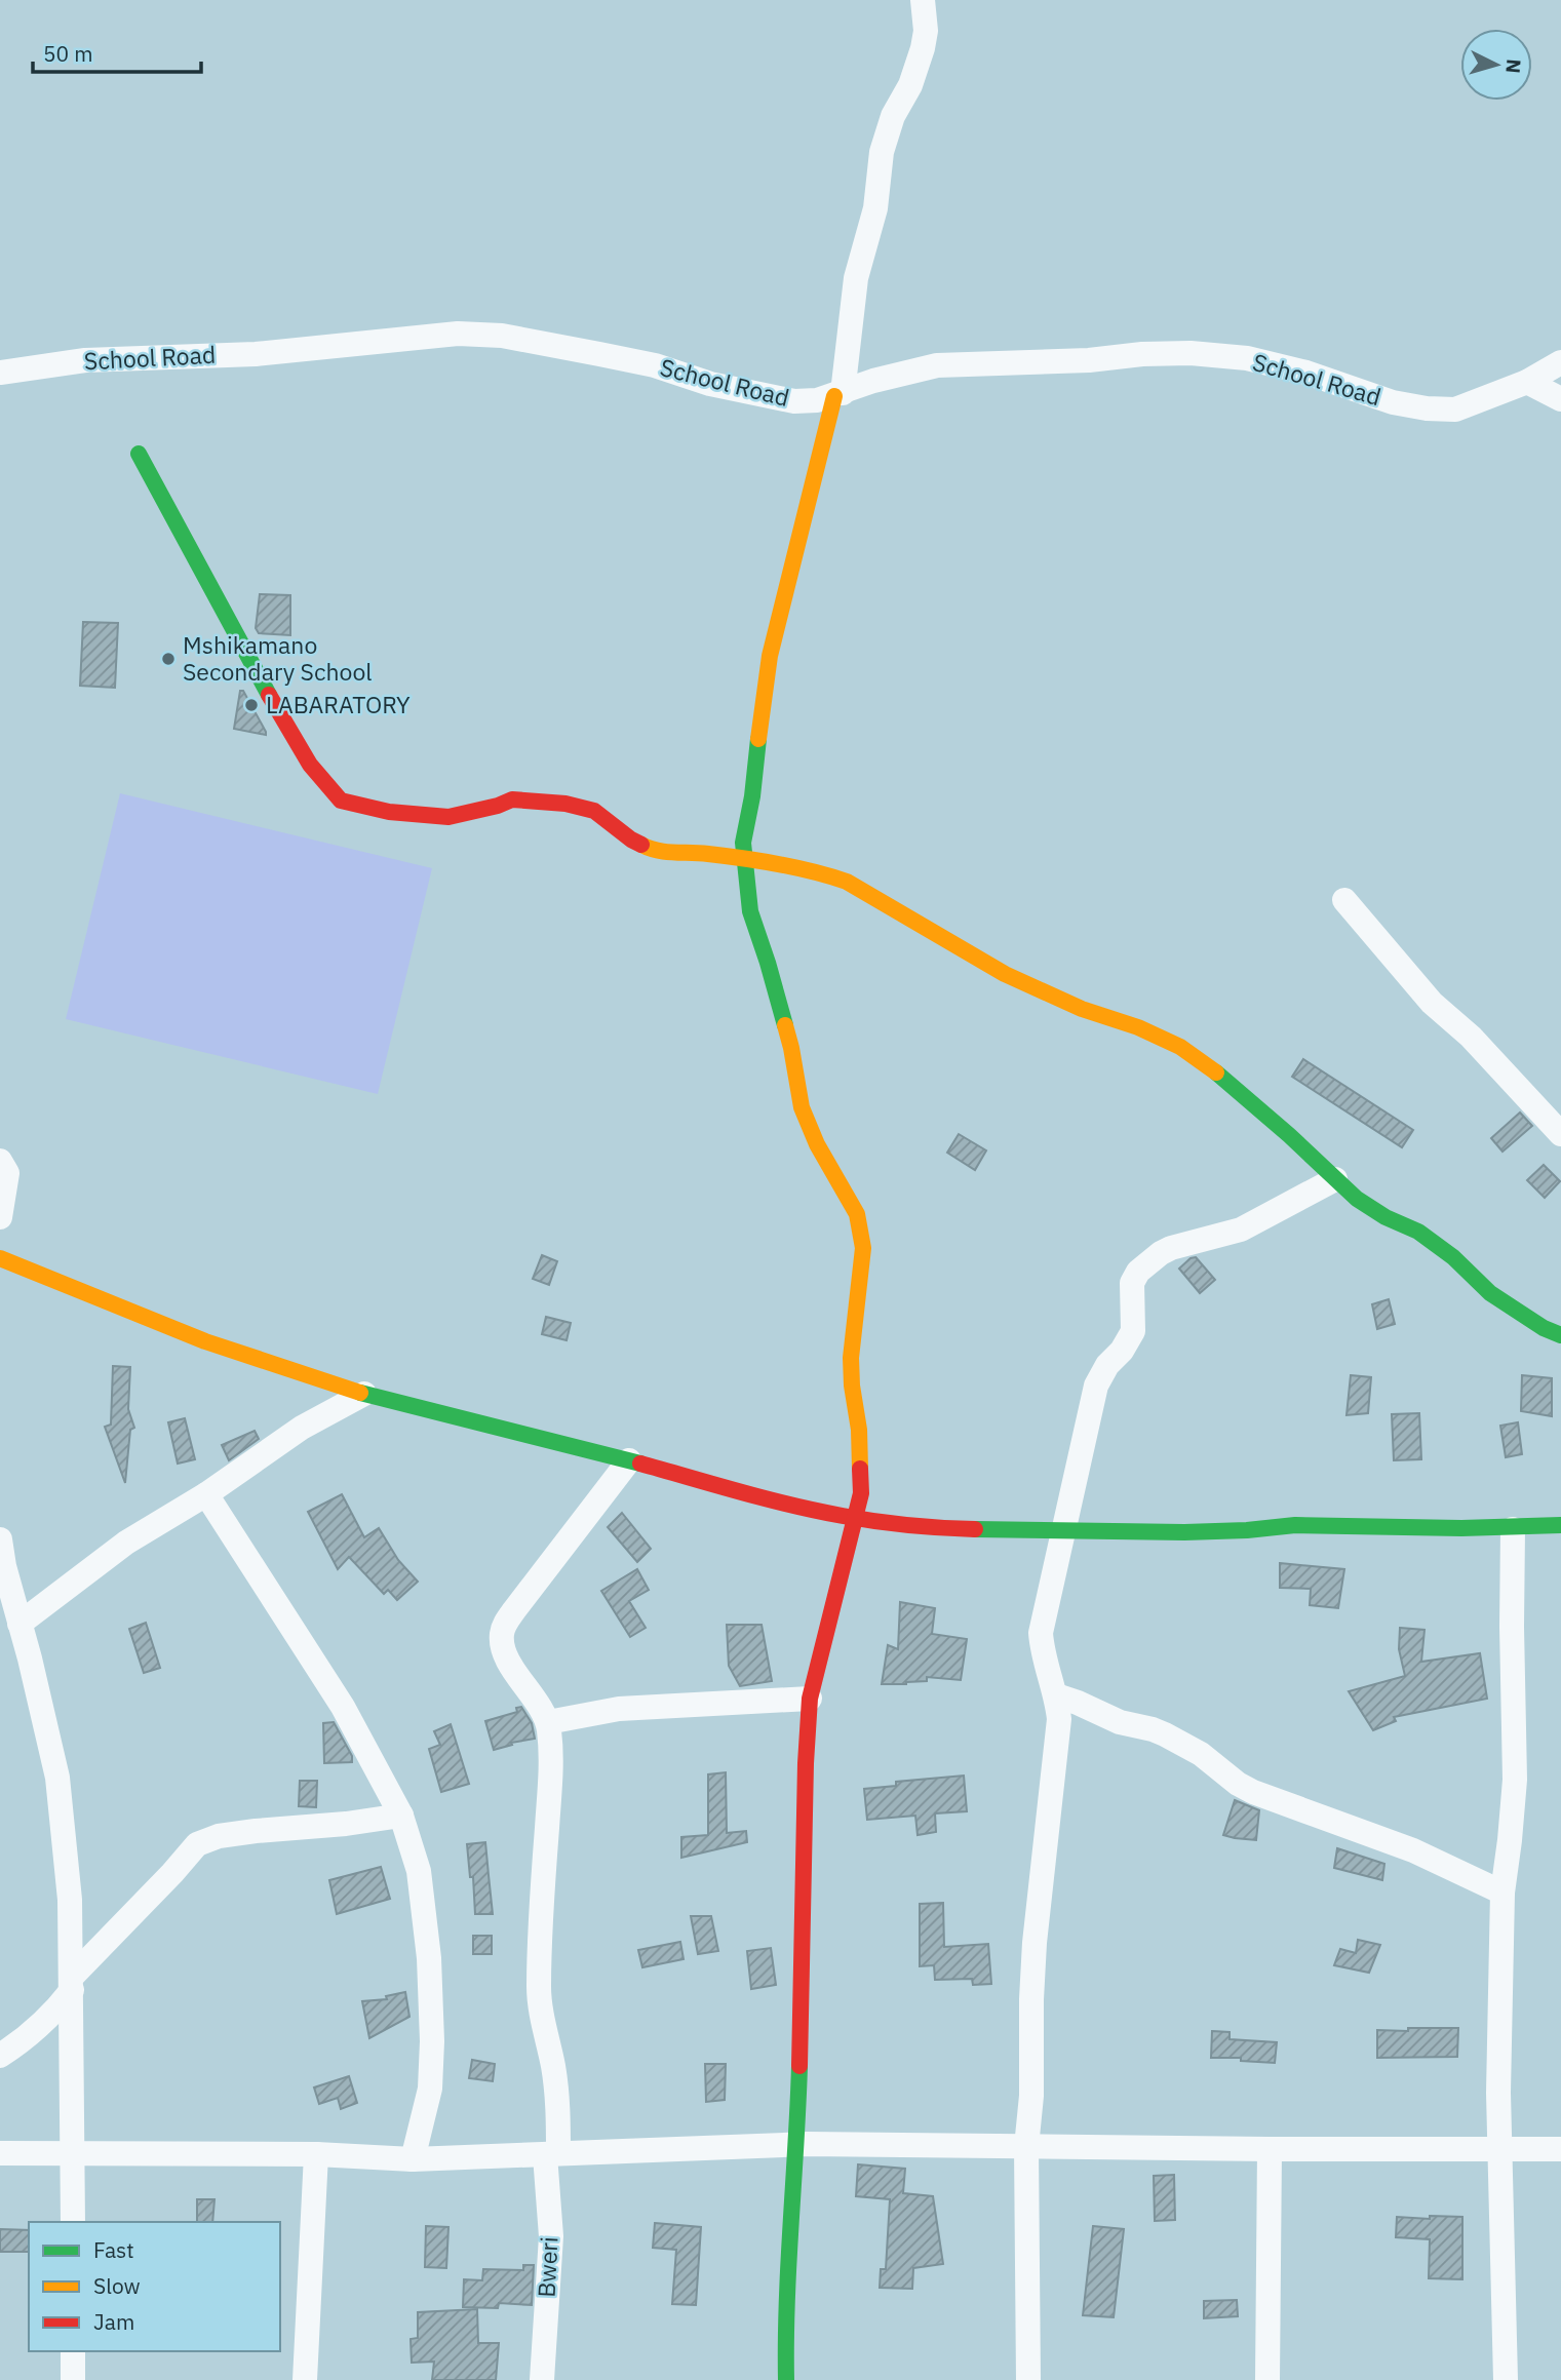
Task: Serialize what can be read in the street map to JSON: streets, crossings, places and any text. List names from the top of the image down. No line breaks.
{"streets":{"street":["School Road","Bweri"]},"places":["Mshikamano Secondary School","LABARATORY"],"legend":["Fast","Slow","Jam"],"scale_bar":"50 m","north":"right"}
